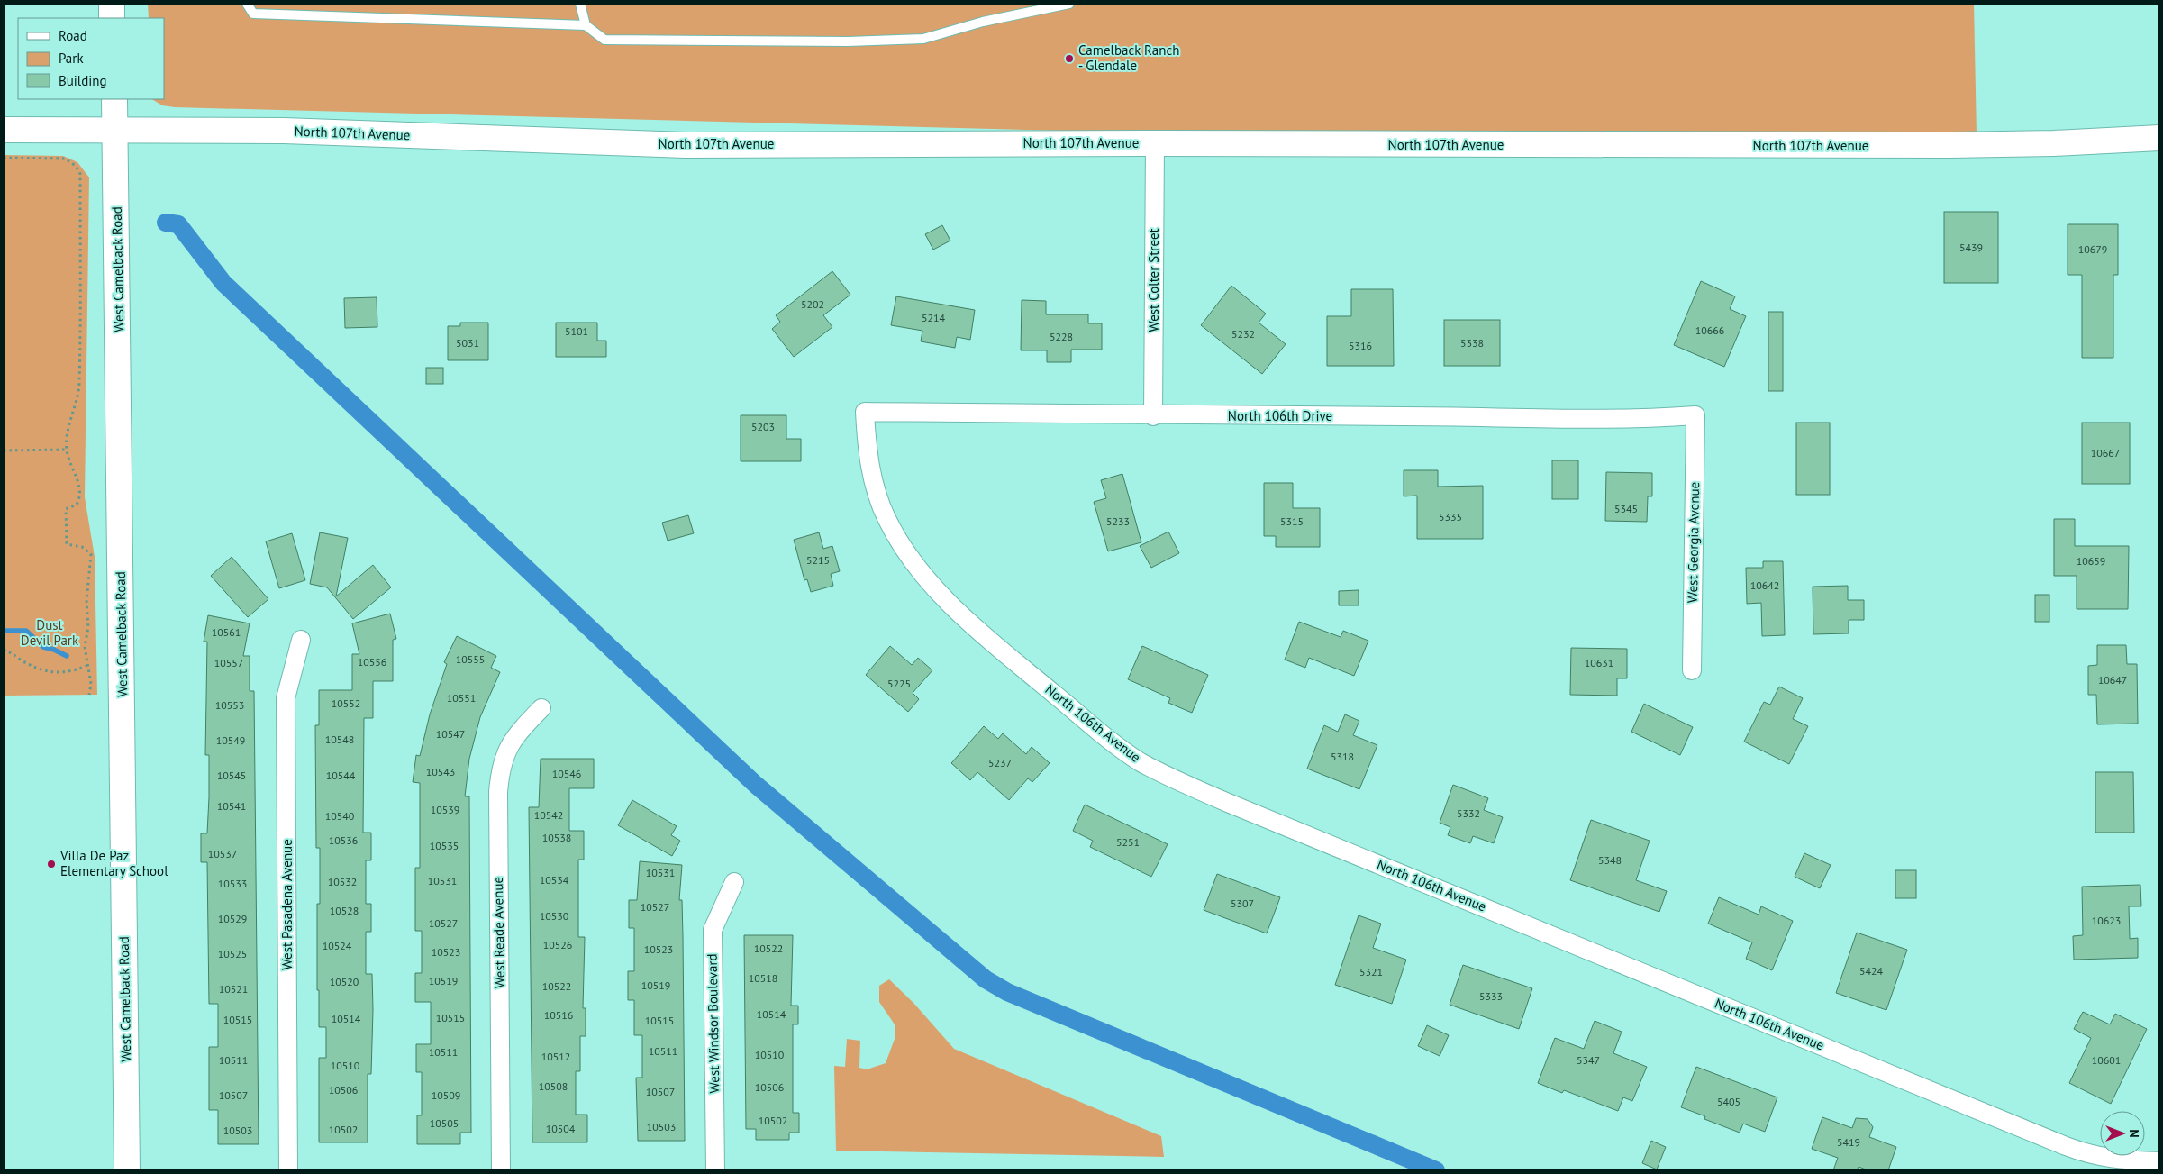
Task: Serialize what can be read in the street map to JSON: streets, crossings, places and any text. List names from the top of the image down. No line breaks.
{"streets":{"street":["North 107th Avenue","West Camelback Road","West Colter Street","North 106th Drive","West Georgia Avenue","North 106th Avenue","West Pasadena Avenue","West Reade Avenue","West Windsor Boulevard"]},"crossings":[["North 107th Avenue","West Camelback Road"],["North 107th Avenue","West Colter Street"],["West Colter Street","North 106th Drive"],["North 106th Drive","West Georgia Avenue"],["North 106th Drive","North 106th Avenue"]],"parks":["Dust Devil Park"],"places":["Camelback Ranch - Glendale","Villa De Paz Elementary School"],"house_numbers":["5439","10679","5202","5214","10666","5101","5232","5228","5031","5338","5316","5203","10667","5345","5335","5233","5315","5215","10659","10642","10561","10555","10556","10557","10631","10647","5225","10551","10552","10553","10547","10548","10549","5318","5237","10543","10546","10545","10544","10541","10539","5332","10542","10540","10538","10536","5251","10535","10537","5348","10531","10534","10531","10532","10533","5307","10527","10528","10530","10529","10623","10527","10526","10524","10522","10523","10523","10525","5424","5321","10518","10519","10520","10519","10522","10521","5333","10514","10516","10515","10514","10515","10515","10511","10511","10510","10512","10511","5347","10601","10510","10508","10506","10506","10507","10507","10509","5405","10502","10505","10503","10504","10502","10503","5419"],"legend":["Road","Park","Building"],"north":"right"}
